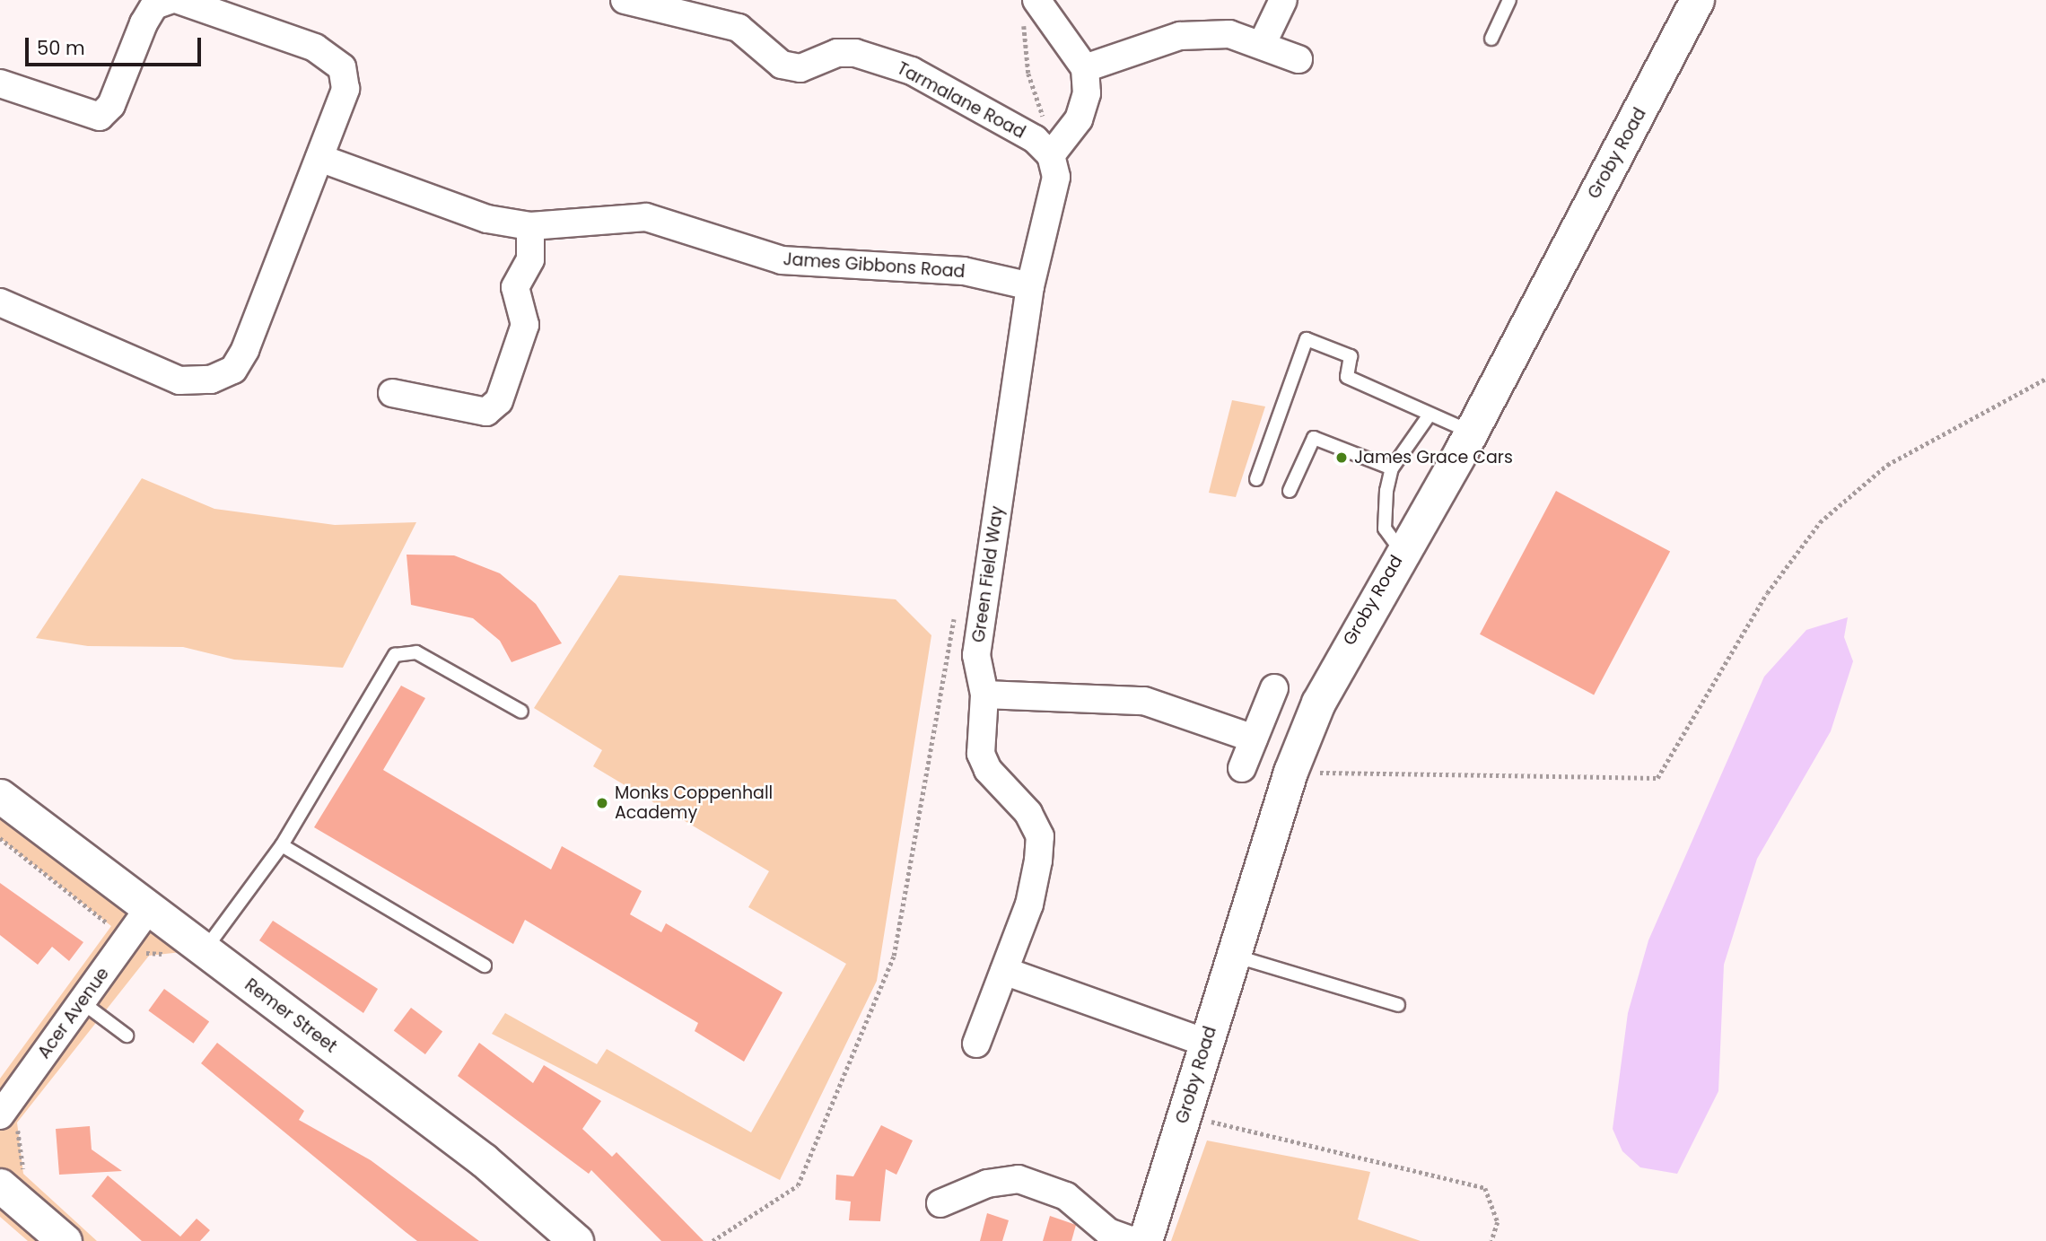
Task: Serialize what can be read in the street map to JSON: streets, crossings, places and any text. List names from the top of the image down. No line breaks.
{"streets":{"street":["Tarmalane Road","Groby Road","James Gibbons Road","Green Field Way","Acer Avenue","Remer Street"]},"crossings":[["Tarmalane Road","Green Field Way"],["James Gibbons Road","Green Field Way"],["Acer Avenue","Remer Street"]],"places":["James Grace Cars","Monks Coppenhall Academy"],"scale_bar":"50 m"}
